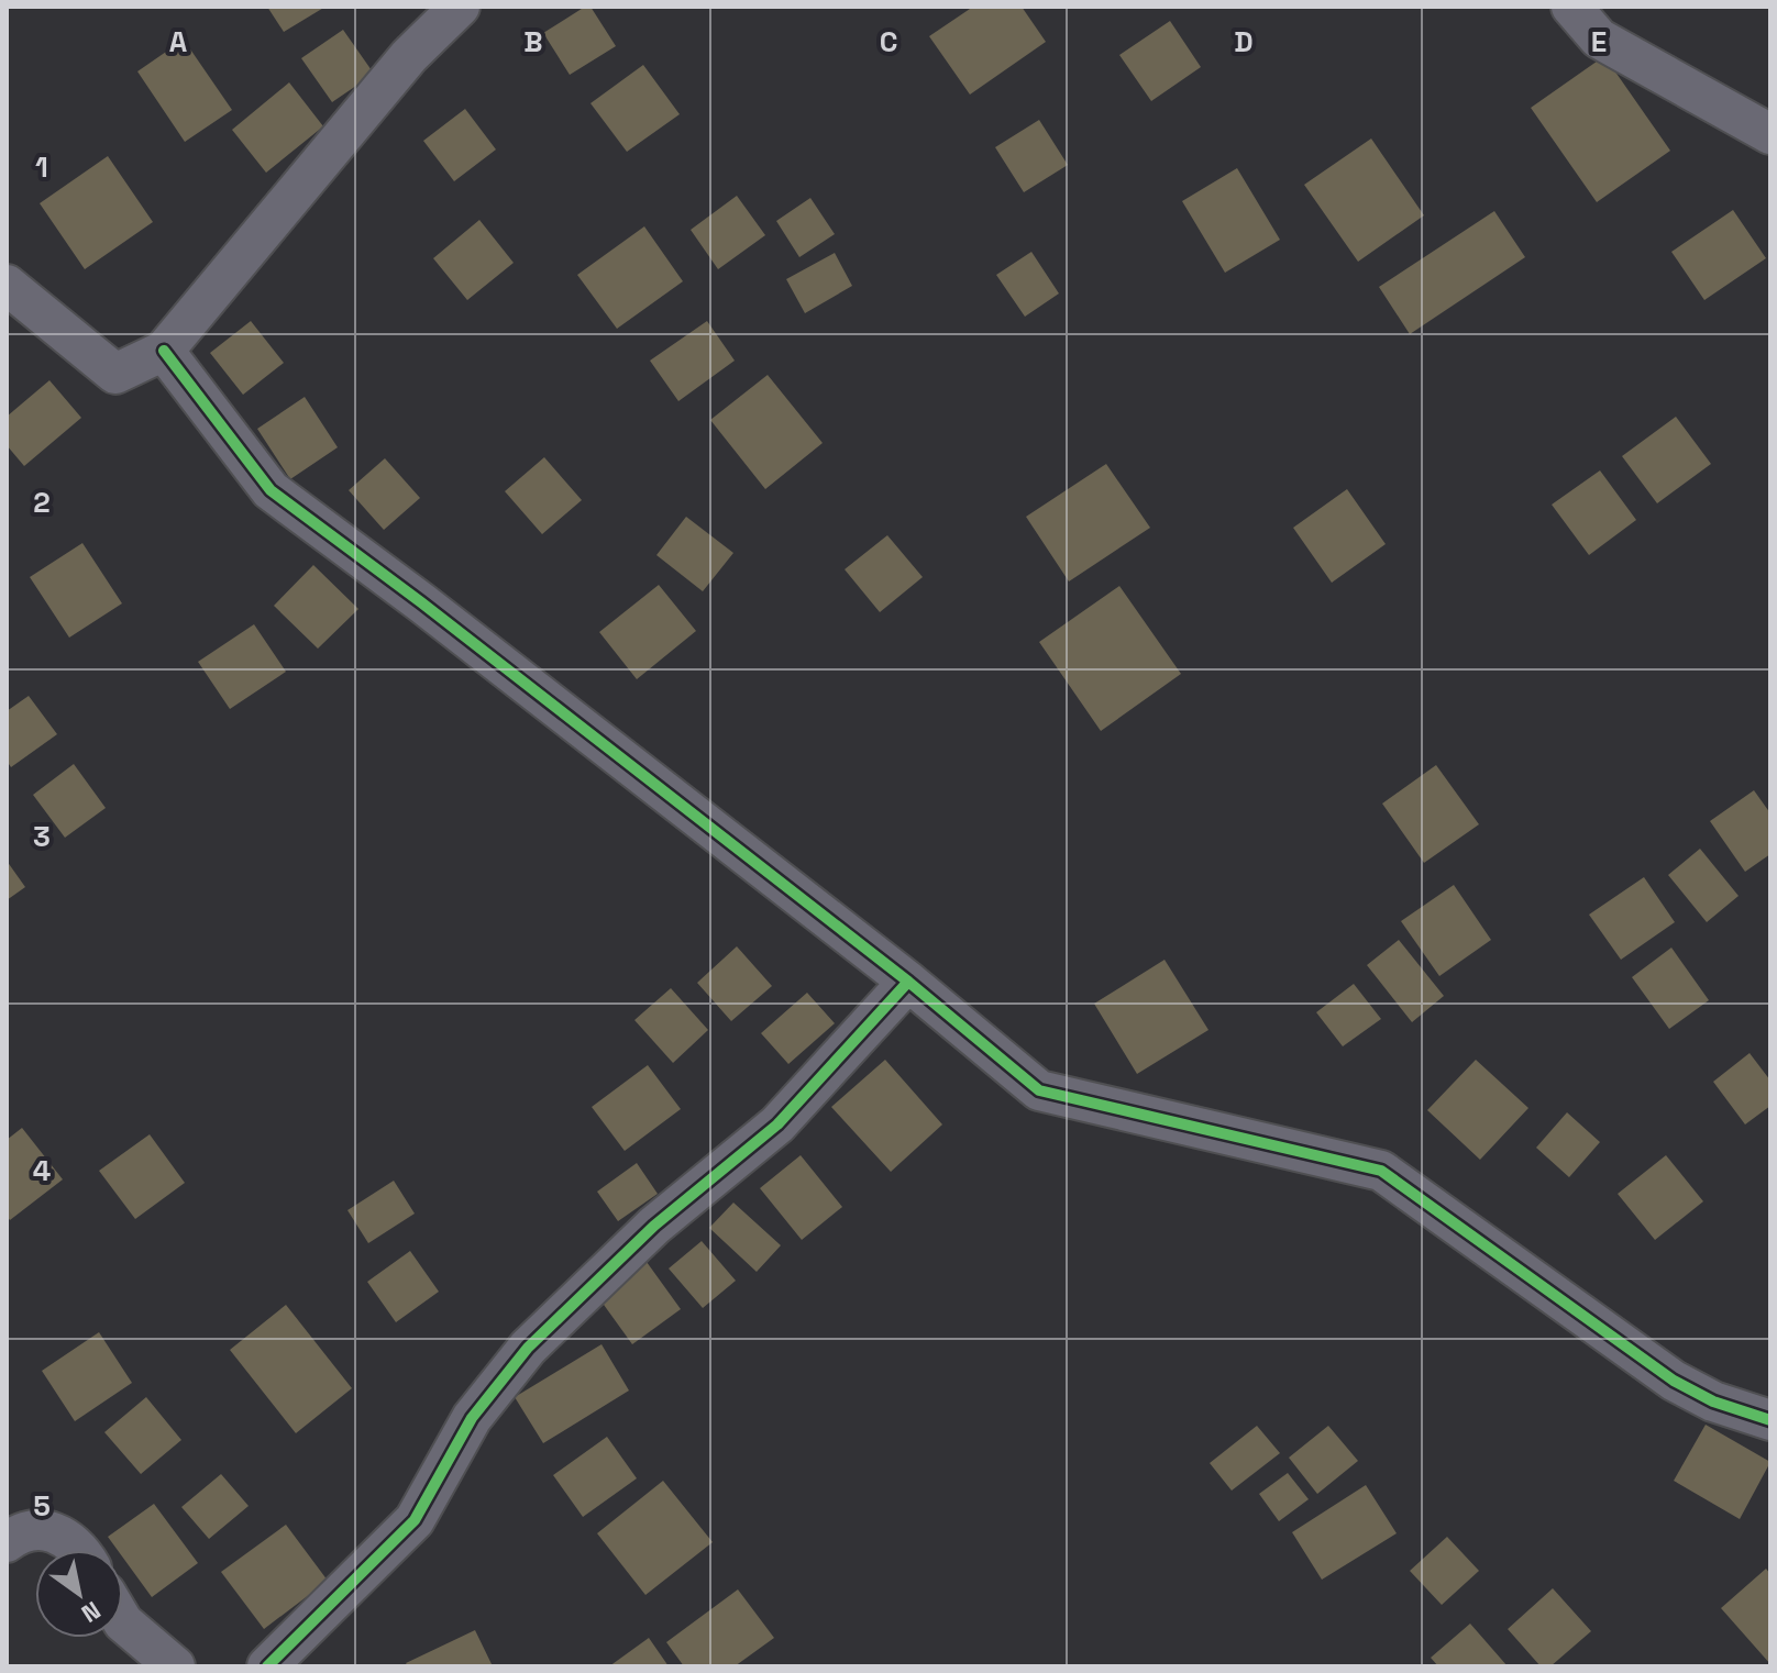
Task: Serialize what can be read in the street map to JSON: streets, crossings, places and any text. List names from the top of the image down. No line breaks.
{"north":"bottom right","grid":{"columns":["A","B","C","D","E"],"rows":["1","2","3","4","5"]}}
